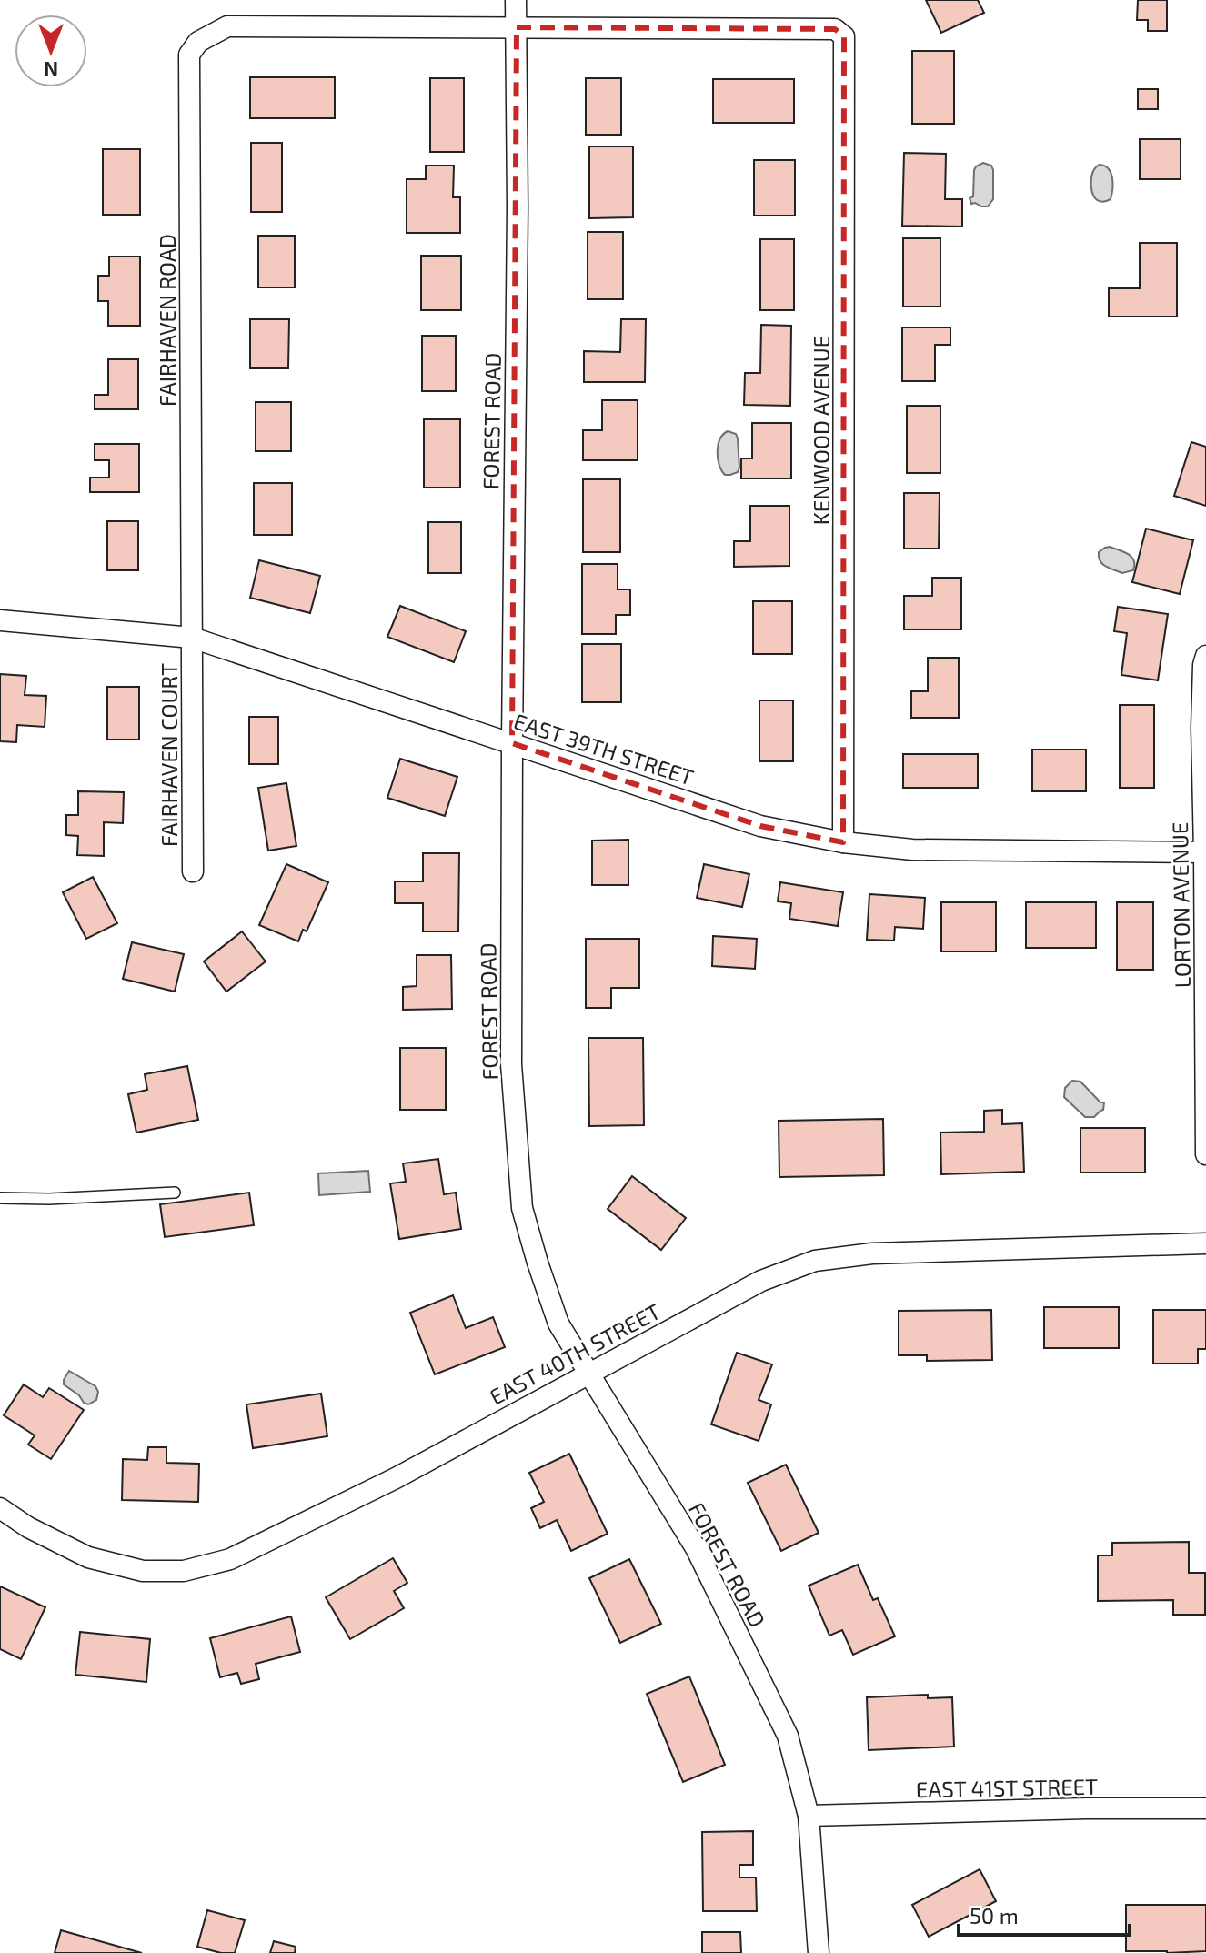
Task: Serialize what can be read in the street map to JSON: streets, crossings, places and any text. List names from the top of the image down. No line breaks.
{"streets":{"street":["FAIRHAVEN ROAD","FOREST ROAD","KENWOOD AVENUE","EAST 39TH STREET","FAIRHAVEN COURT","LORTON AVENUE","EAST 40TH STREET","EAST 41ST STREET"]},"crossings":[["FAIRHAVEN ROAD","FOREST ROAD"],["FAIRHAVEN ROAD","KENWOOD AVENUE"],["FAIRHAVEN ROAD","EAST 39TH STREET"],["FAIRHAVEN ROAD","FAIRHAVEN COURT"],["FOREST ROAD","KENWOOD AVENUE"],["FOREST ROAD","EAST 39TH STREET"],["FOREST ROAD","EAST 40TH STREET"],["FOREST ROAD","EAST 41ST STREET"],["KENWOOD AVENUE","EAST 39TH STREET"],["EAST 39TH STREET","FAIRHAVEN COURT"],["EAST 39TH STREET","LORTON AVENUE"]],"scale_bar":"50 m","north":"bottom"}
